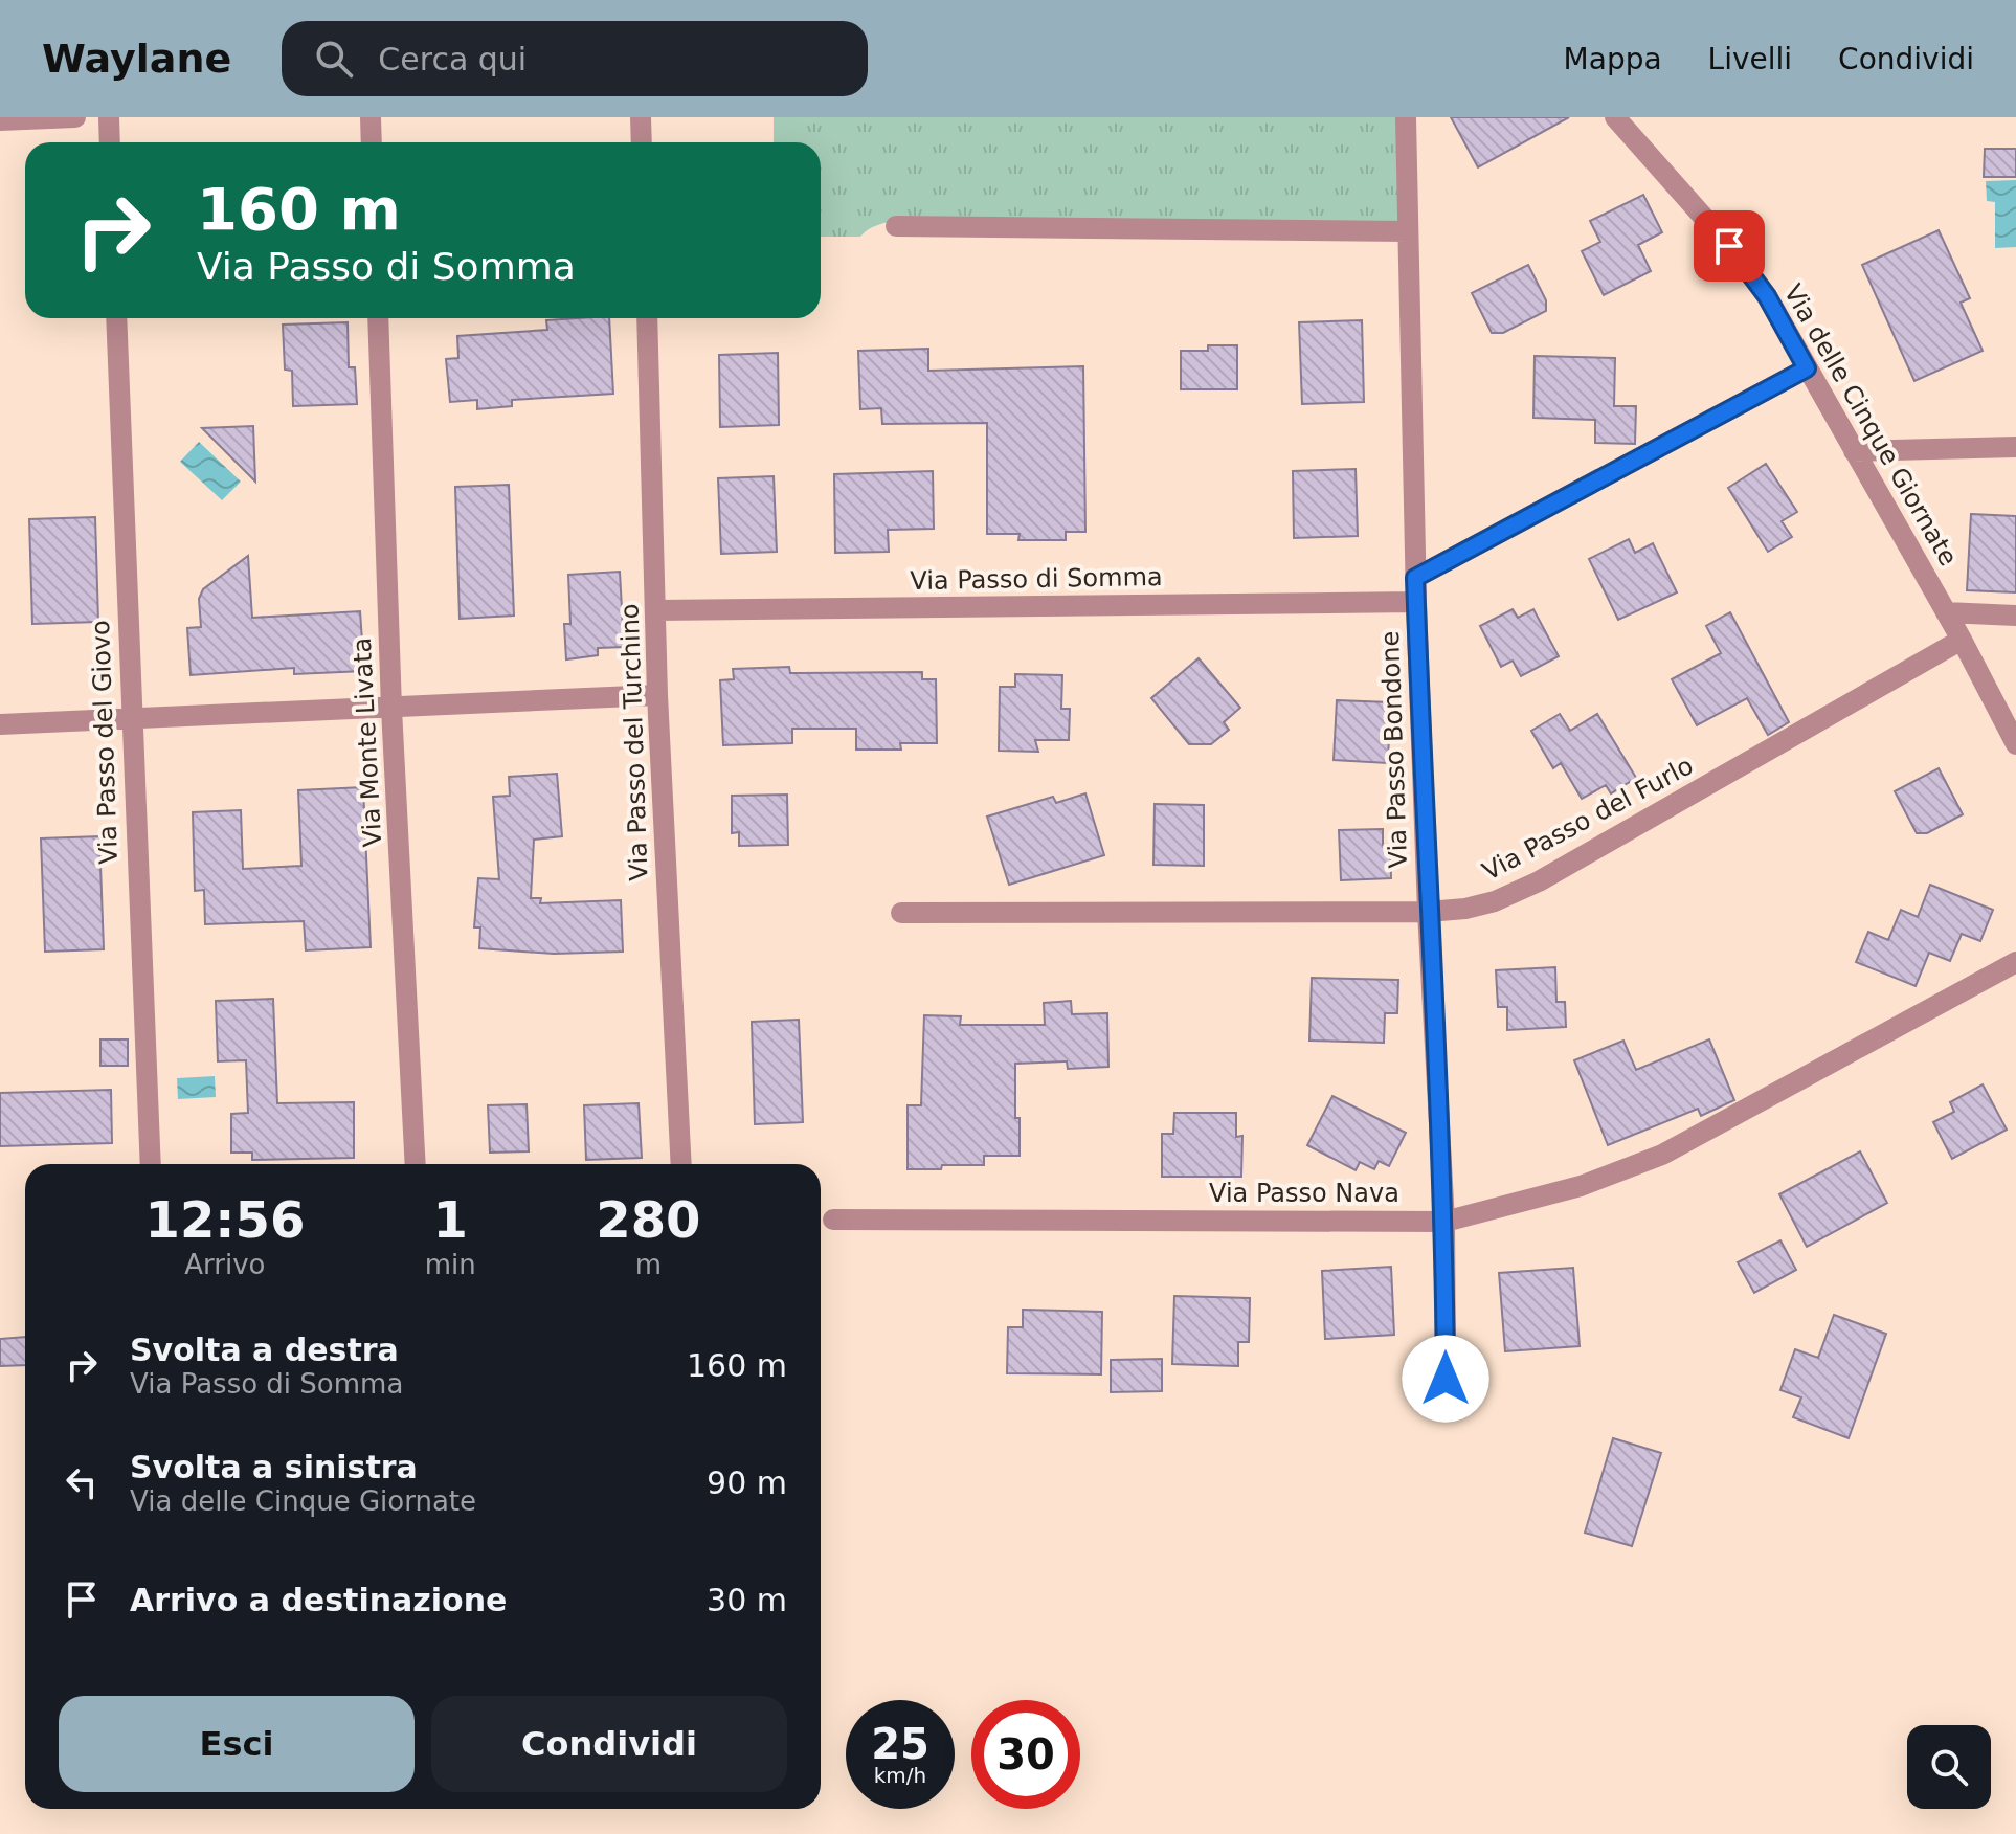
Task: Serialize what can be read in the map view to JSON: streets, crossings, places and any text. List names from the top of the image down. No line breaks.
{"streets":{"street":["Via delle Cinque Giornate","Via Passo di Somma","Via Passo del Giovo","Via Monte Livata","Via Passo del Turchino","Via Passo Bondone","Via Passo del Furlo","Via Passo Nava"]},"crossings":[["Via delle Cinque Giornate","Via Passo del Furlo"],["Via Passo di Somma","Via Passo del Turchino"],["Via Passo di Somma","Via Passo Bondone"],["Via Passo Bondone","Via Passo del Furlo"],["Via Passo Bondone","Via Passo Nava"]],"page":{"header":"Waylane","search":"Cerca qui","nav":["Mappa","Livelli","Condividi"],"turn":["160 m","Via Passo di Somma"],"eta":["12:56","Arrivo","1","min","280","m"],"list":[{"name":"Svolta a destra","note":"Via Passo di Somma","value":"160 m"},{"name":"Svolta a sinistra","note":"Via delle Cinque Giornate","value":"90 m"},{"name":"Arrivo a destinazione","value":"30 m"}],"buttons":["Esci","Condividi"],"speed":"25 km/h","limit":"30"}}
